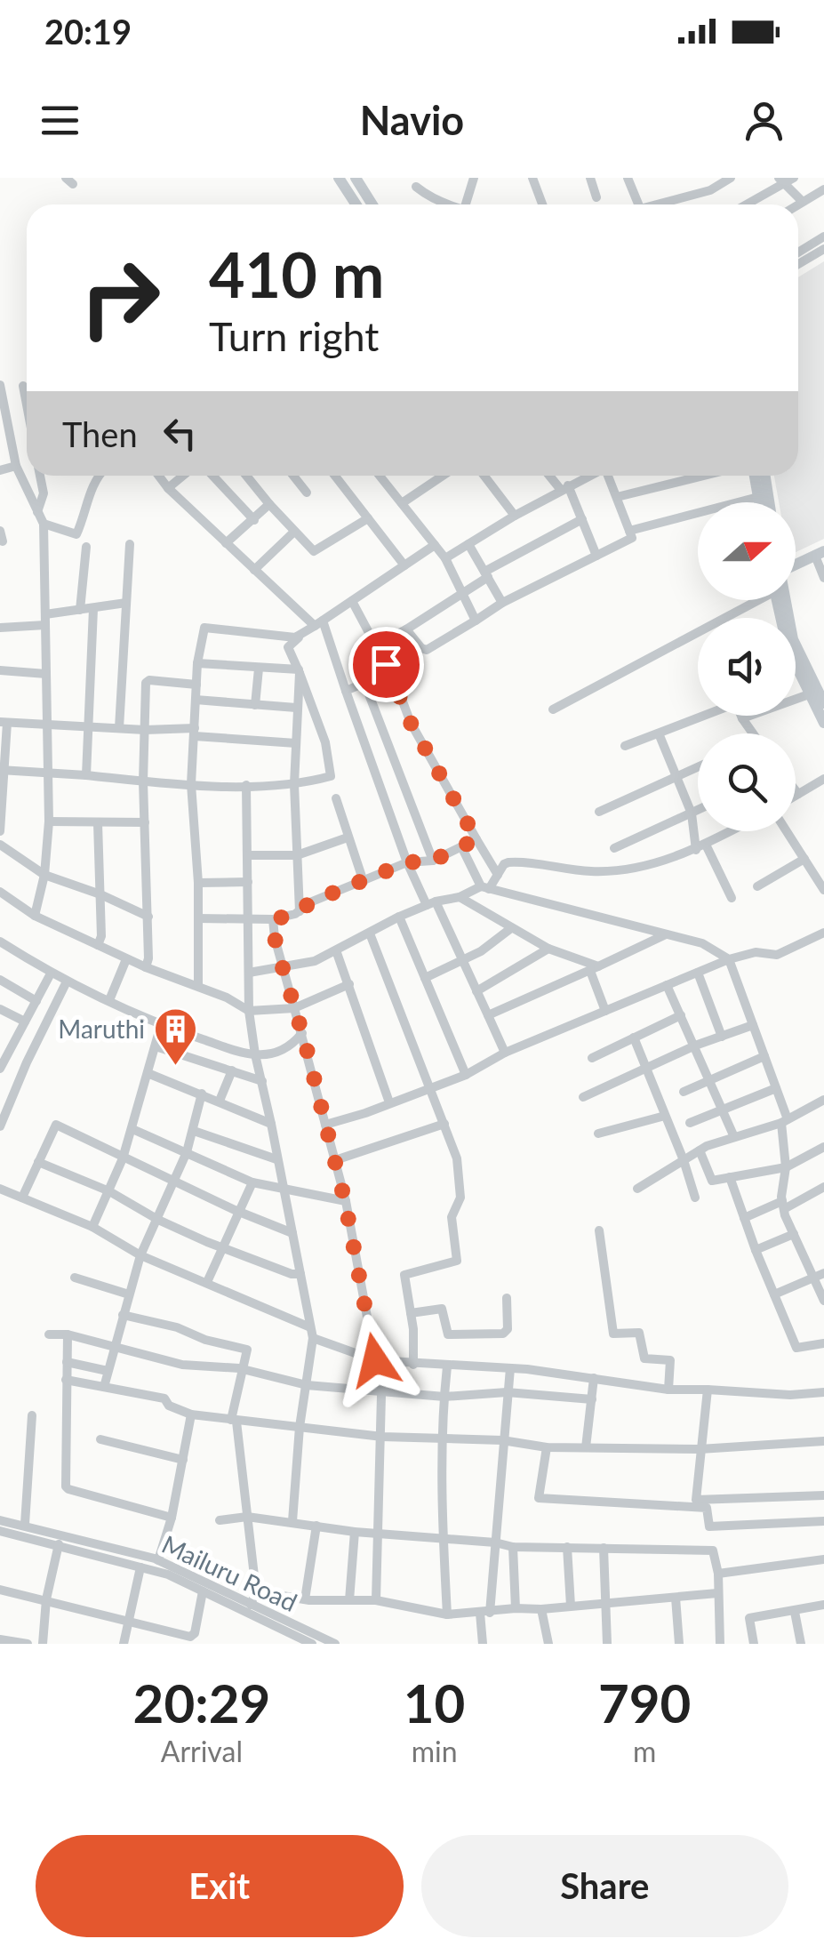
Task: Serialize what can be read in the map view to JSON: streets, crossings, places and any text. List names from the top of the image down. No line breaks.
{"streets":{"street":["Mailuru Road"]},"places":{"building":["Maruthi"]},"north":"right","page":{"status":"20:19","header":"Navio","turn":["410 m","Turn right"],"then":"Then","eta":["20:29","Arrival","10","min","790","m"],"buttons":["Exit","Share"]}}
